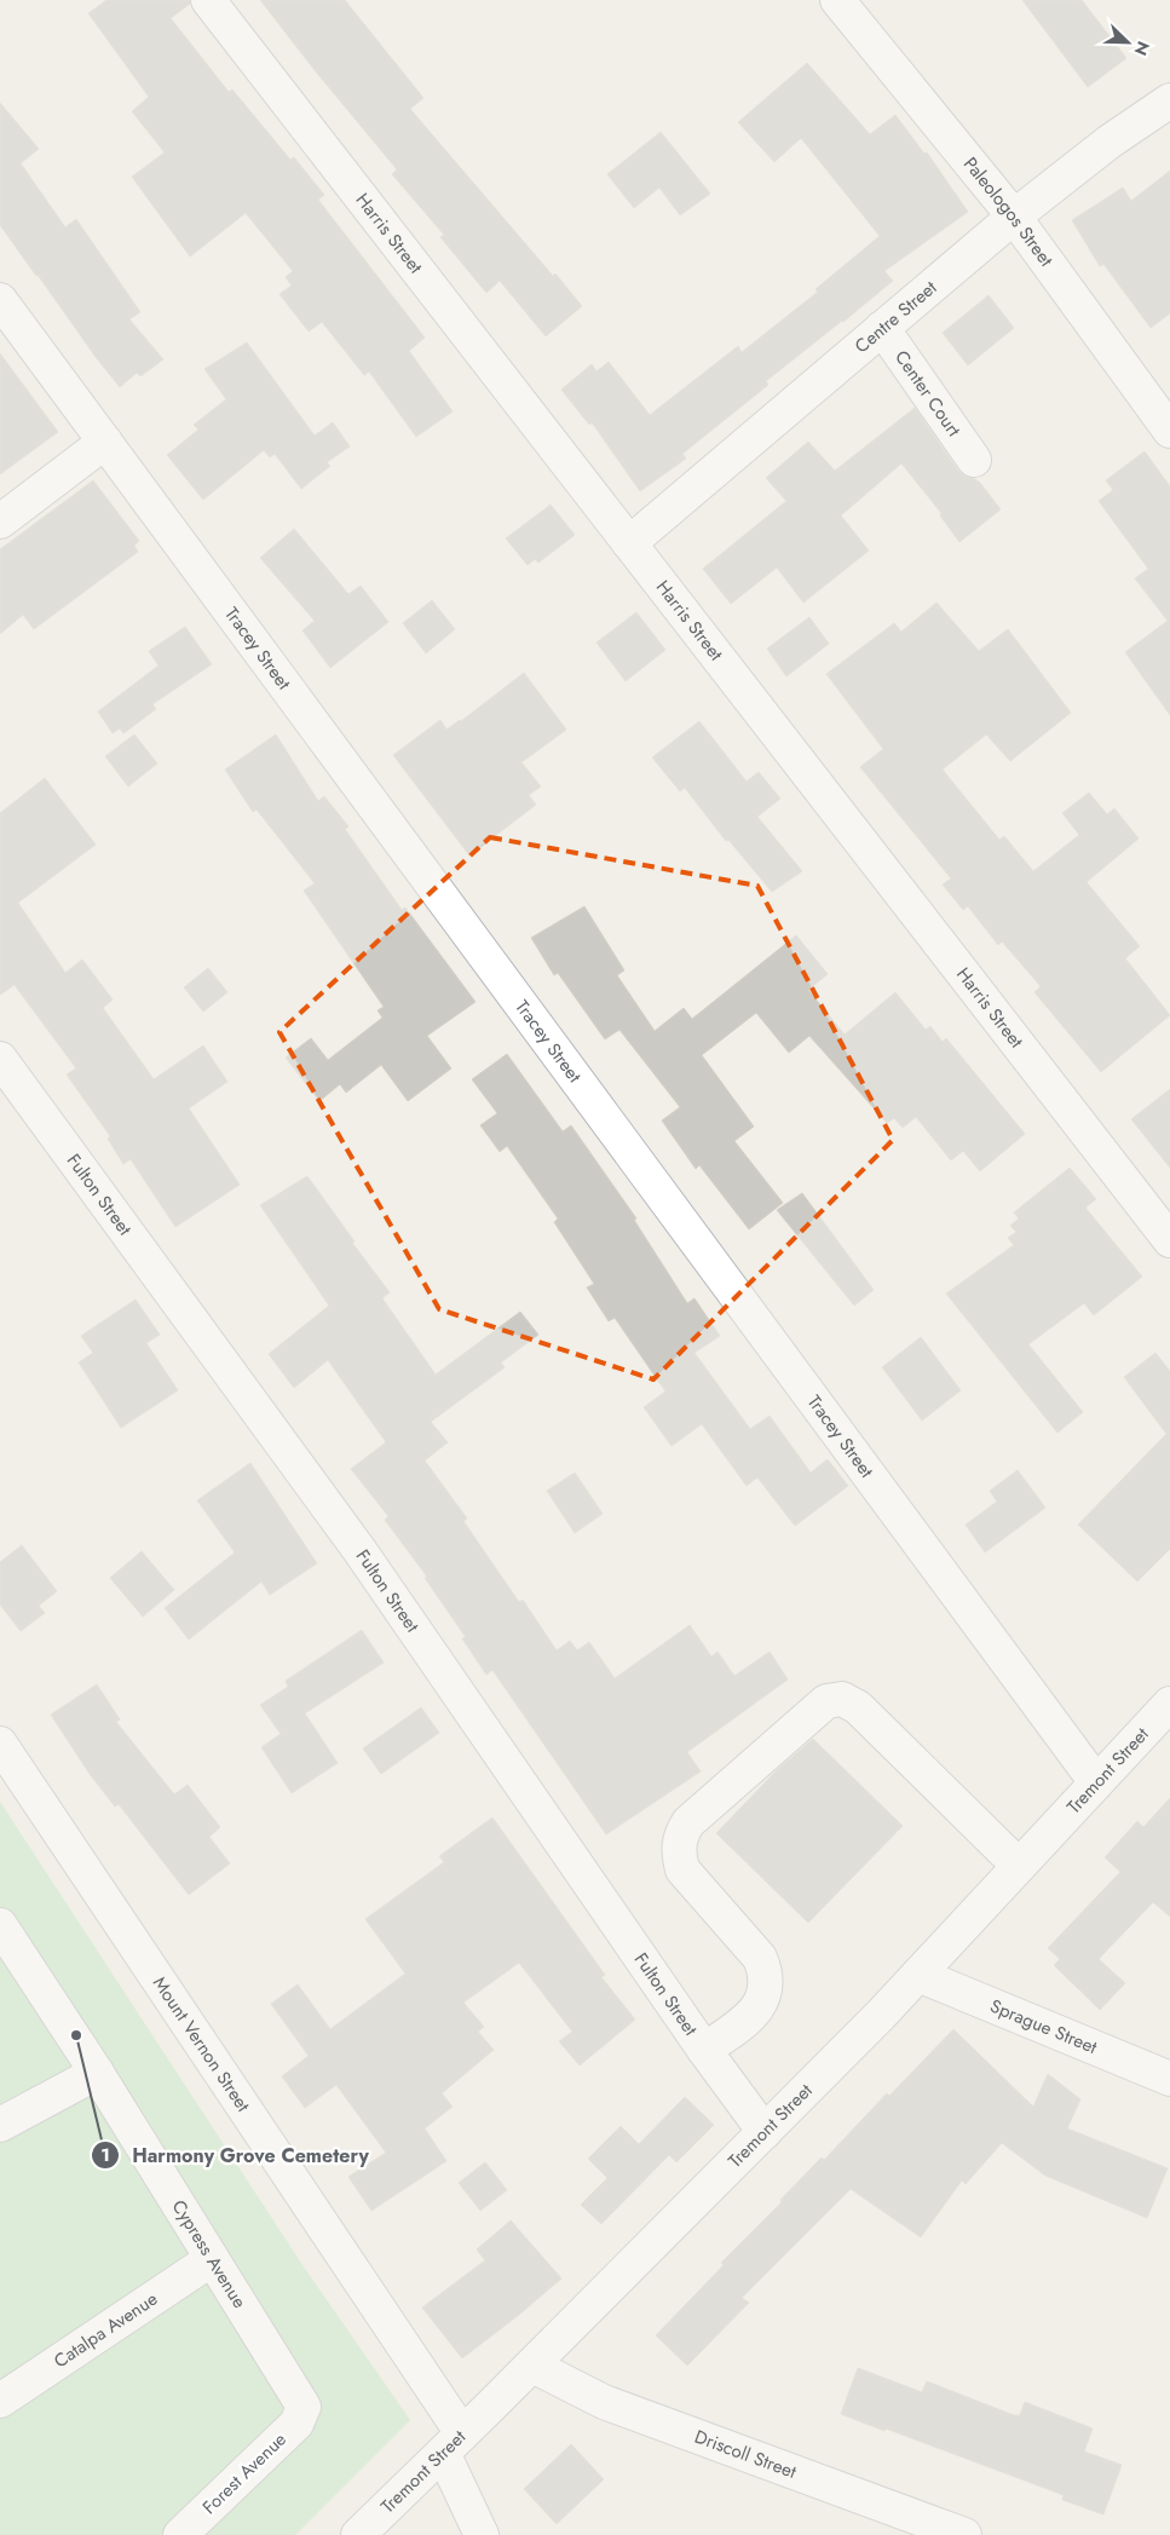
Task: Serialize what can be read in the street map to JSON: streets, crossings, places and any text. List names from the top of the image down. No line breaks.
{"streets":{"street":["Paleologos Street","Harris Street","Centre Street","Center Court","Tracey Street","Fulton Street","Tremont Street","Sprague Street","Mount Vernon Street","Cypress Avenue","Catalpa Avenue","Driscoll Street","Forest Avenue"]},"crossings":[["Paleologos Street","Centre Street"],["Harris Street","Centre Street"],["Centre Street","Center Court"],["Tracey Street","Tremont Street"],["Fulton Street","Tremont Street"],["Tremont Street","Sprague Street"],["Tremont Street","Mount Vernon Street"],["Tremont Street","Driscoll Street"],["Cypress Avenue","Catalpa Avenue"],["Cypress Avenue","Forest Avenue"]],"places":["Harmony Grove Cemetery"],"north":"bottom right"}
